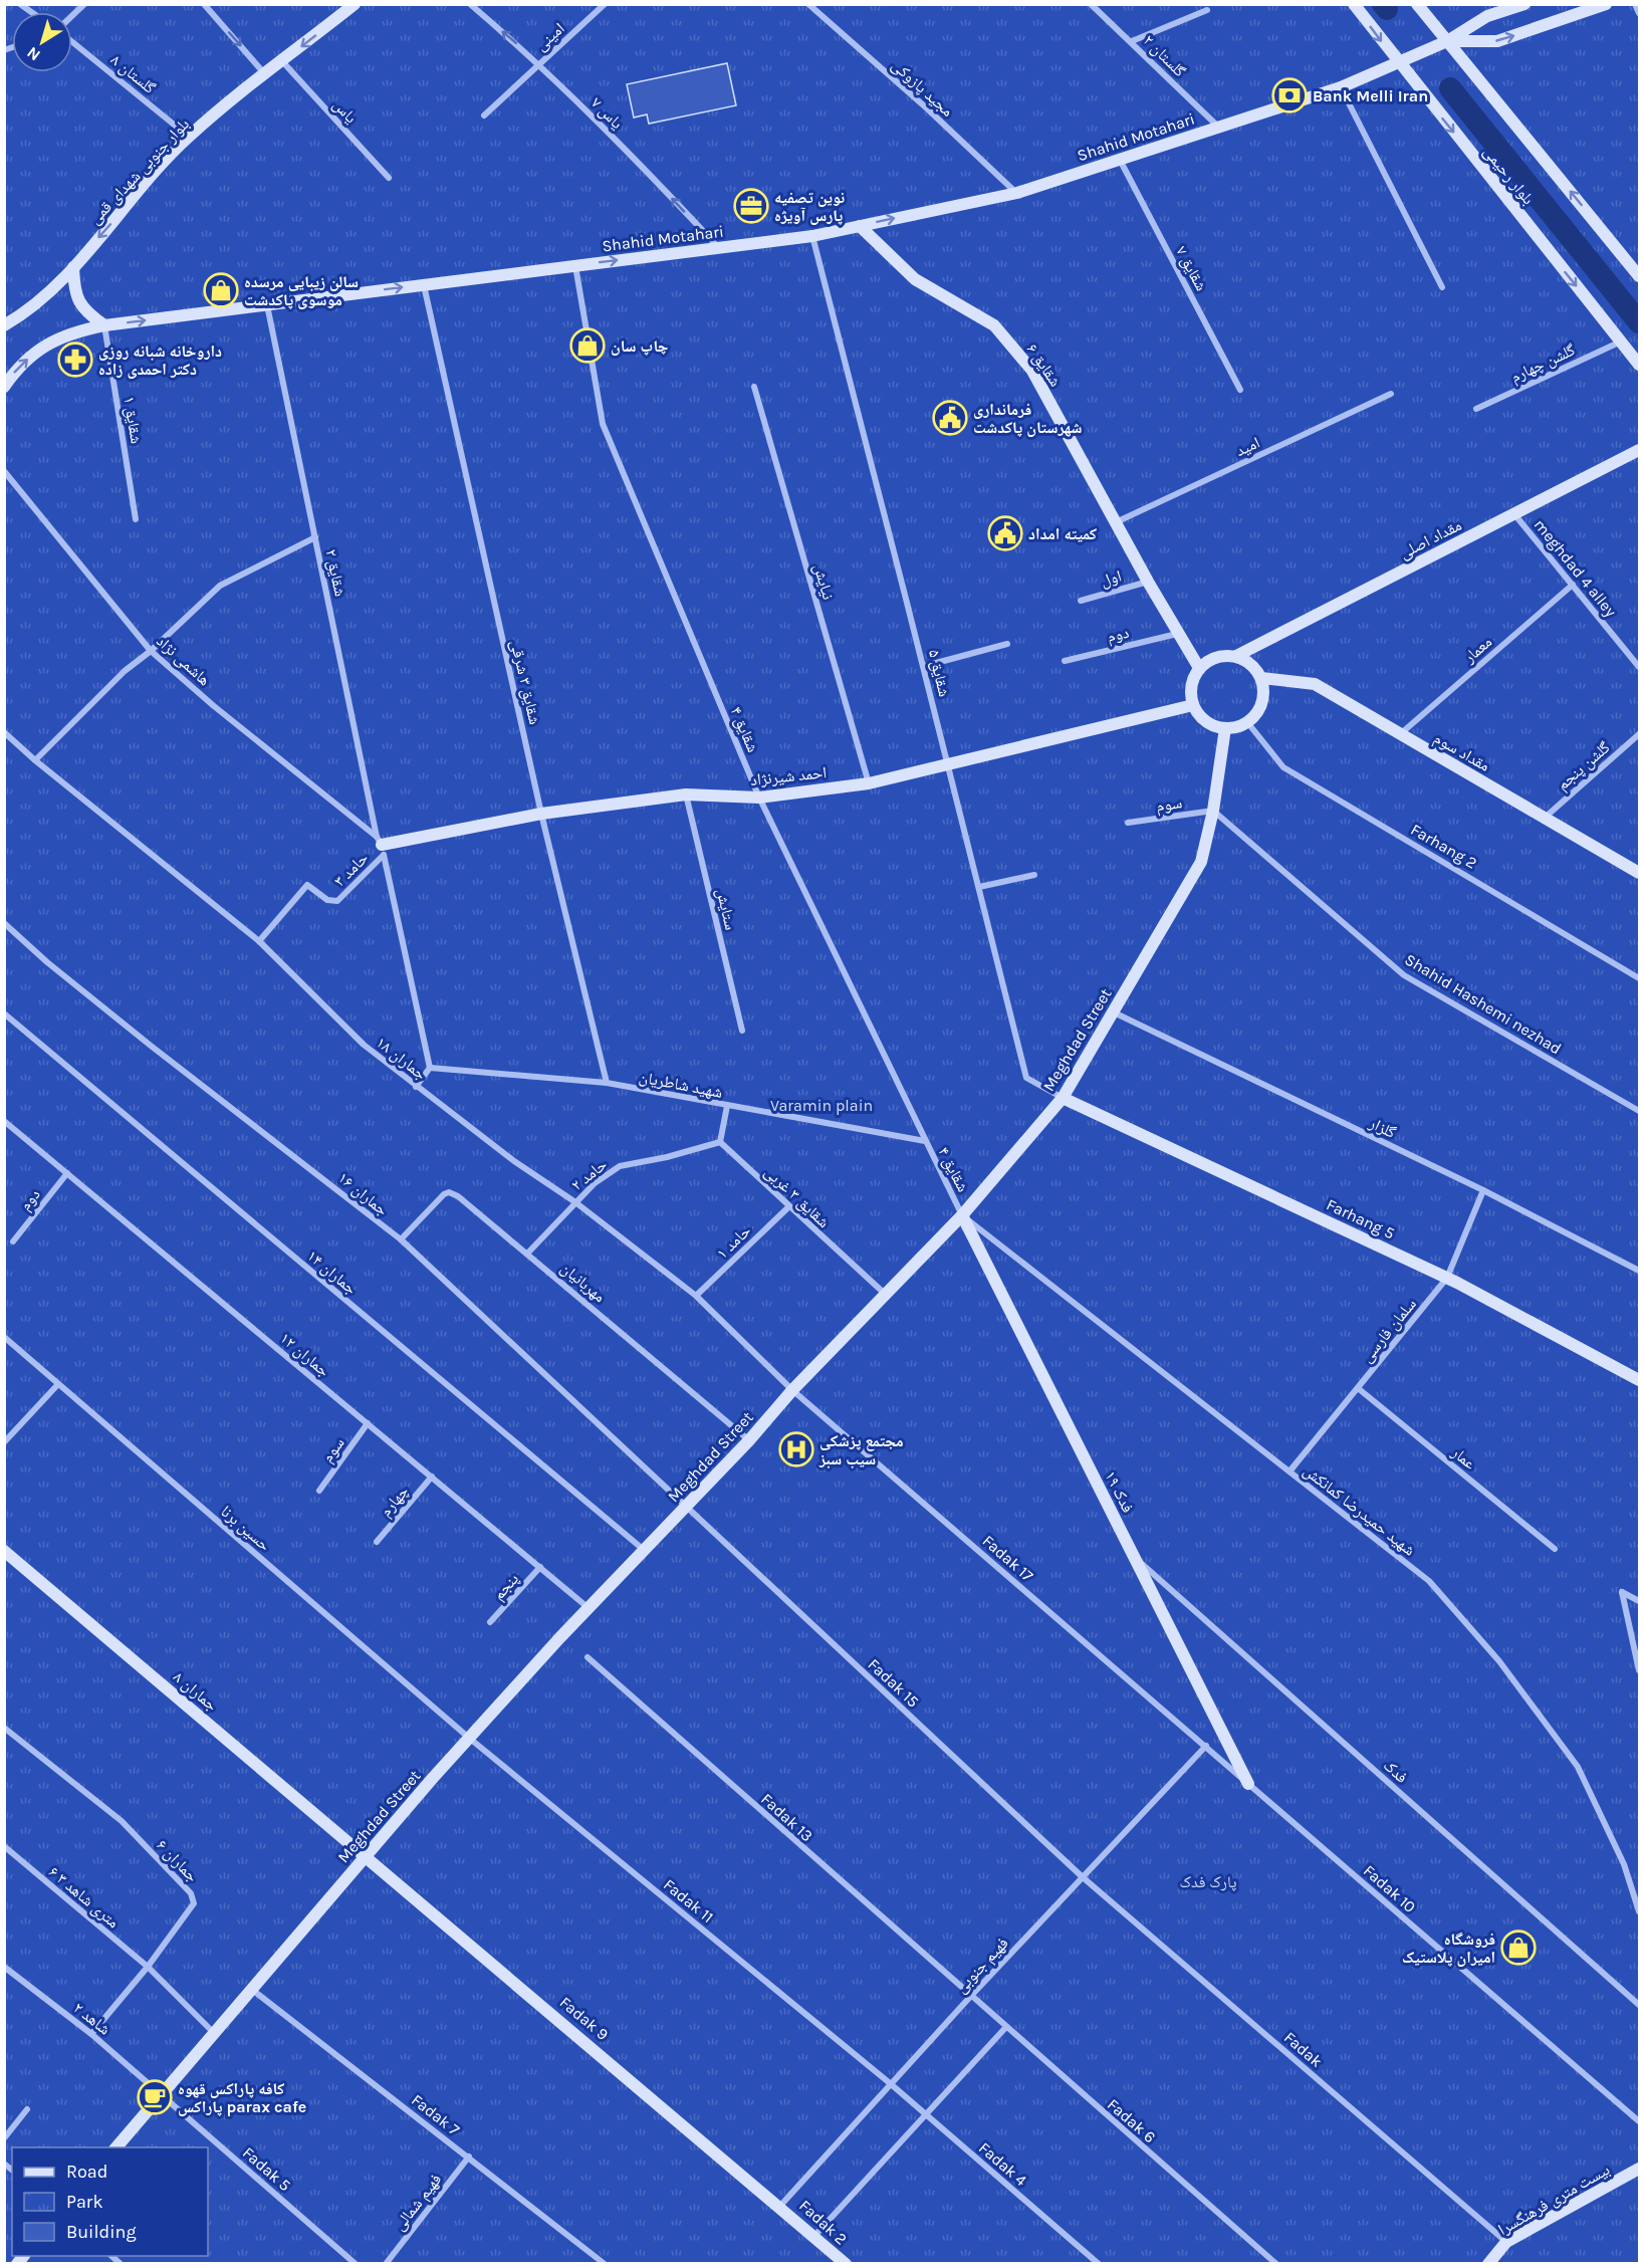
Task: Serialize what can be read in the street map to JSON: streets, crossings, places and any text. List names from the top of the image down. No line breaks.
{"streets":{"main road":["Shahid Motahari","بلوار جنوبی شهدای قمی","بلوار رحیمی","شقایق ۶","مقداد اصلی","مقداد سوم","احمد شیرنژاد","Meghdad Street","Farhang 5","فدک ۱۹","جماران ۸","Fadak 9","بیست متری فرهنگسرا","Fadak 2"],"street":["امینی","گلستان ۲","گلستان ۸","مجید پازوکی","یاس","یاس ۷","شقایق ۷","گلشن چهارم","شقایق ۱","امید","meghdad 4 alley","شقایق ۲","اول","نیایش","دوم","معمار","هاشمی نژاد","شقایق ۵","شقایق ۳ شرقی","شقایق ۴","گلشن پنجم","سوم","Farhang 2","حامد ۳","ستایش","Shahid Hashemi nezhad","جماران ۱۸","شهید شاطریان","گلزار","حامد ۲","جماران ۱۶","شقایق ۳ غربی","حامد ۱","جماران ۱۴","مهربانیان","سلمان فارسی","جماران ۱۲","عمار","چهارم","شهید حمیدرضا کمانکش","حسین برنا","Fadak 17","پنجم","Fadak 15","فدک","Fadak 13","جماران ۶","Fadak 10","۶ متری شاهد ۳","Fadak 11","فهیم جنوبی","شاهد ۲","Fadak","Fadak 7","Fadak 6","Fadak 4","Fadak 5","فهیم شمالی"]},"crossings":[["امینی","یاس ۷"],["گلستان ۲","Shahid Motahari"],["گلستان ۸","بلوار جنوبی شهدای قمی"],["مجید پازوکی","Shahid Motahari"],["یاس","بلوار جنوبی شهدای قمی"],["یاس ۷","Shahid Motahari"],["Shahid Motahari","بلوار رحیمی"],["Shahid Motahari","شقایق ۷"],["Shahid Motahari","شقایق ۶"],["Shahid Motahari","شقایق ۱"],["Shahid Motahari","شقایق ۲"],["Shahid Motahari","شقایق ۵"],["Shahid Motahari","شقایق ۳ شرقی"],["Shahid Motahari","شقایق ۴"],["بلوار رحیمی","گلشن چهارم"],["شقایق ۶","امید"],["شقایق ۶","مقداد اصلی"],["شقایق ۶","اول"],["شقایق ۶","دوم"],["شقایق ۶","مقداد سوم"],["شقایق ۶","احمد شیرنژاد"],["شقایق ۶","Farhang 2"],["شقایق ۶","Meghdad Street"],["مقداد اصلی","meghdad 4 alley"],["مقداد اصلی","مقداد سوم"],["مقداد اصلی","احمد شیرنژاد"],["مقداد اصلی","Farhang 2"],["مقداد اصلی","Meghdad Street"],["meghdad 4 alley","معمار"],["شقایق ۲","هاشمی نژاد"],["شقایق ۲","احمد شیرنژاد"],["شقایق ۲","حامد ۳"],["شقایق ۲","شهید شاطریان"],["نیایش","احمد شیرنژاد"],["دوم","جماران ۱۲"],["معمار","مقداد سوم"],["هاشمی نژاد","احمد شیرنژاد"],["هاشمی نژاد","حامد ۳"],["شقایق ۵","احمد شیرنژاد"],["شقایق ۵","Meghdad Street"],["شقایق ۵","Farhang 5"],["شقایق ۳ شرقی","احمد شیرنژاد"],["شقایق ۳ شرقی","شهید شاطریان"],["شقایق ۴","احمد شیرنژاد"],["شقایق ۴","Meghdad Street"],["شقایق ۴","شهید شاطریان"],["شقایق ۴","فدک ۱۹"],["شقایق ۴","شهید حمیدرضا کمانکش"],["مقداد سوم","گلشن پنجم"],["مقداد سوم","احمد شیرنژاد"],["مقداد سوم","Farhang 2"],["مقداد سوم","Meghdad Street"],["احمد شیرنژاد","Farhang 2"],["احمد شیرنژاد","حامد ۳"],["احمد شیرنژاد","ستایش"],["احمد شیرنژاد","Meghdad Street"],["سوم","Shahid Hashemi nezhad"],["سوم","Meghdad Street"],["سوم","جماران ۱۲"],["Farhang 2","Meghdad Street"],["حامد ۳","جماران ۱۸"],["Shahid Hashemi nezhad","Meghdad Street"],["Meghdad Street","جماران ۱۸"],["Meghdad Street","گلزار"],["Meghdad Street","جماران ۱۶"],["Meghdad Street","شقایق ۳ غربی"],["Meghdad Street","Farhang 5"],["Meghdad Street","جماران ۱۴"],["Meghdad Street","مهربانیان"],["Meghdad Street","جماران ۱۲"],["Meghdad Street","فدک ۱۹"],["Meghdad Street","شهید حمیدرضا کمانکش"],["Meghdad Street","حسین برنا"],["Meghdad Street","Fadak 17"],["Meghdad Street","Fadak 15"],["Meghdad Street","جماران ۸"],["Meghdad Street","Fadak 11"],["Meghdad Street","شاهد ۲"],["Meghdad Street","Fadak 9"],["Meghdad Street","Fadak 7"],["Meghdad Street","Fadak 5"],["جماران ۱۸","حامد ۲"],["جماران ۱۸","حامد ۱"],["جماران ۱۸","Fadak 17"],["گلزار","سلمان فارسی"],["حامد ۲","شقایق ۳ غربی"],["حامد ۲","مهربانیان"],["جماران ۱۶","مهربانیان"],["جماران ۱۶","Fadak 15"],["شقایق ۳ غربی","حامد ۱"],["Farhang 5","سلمان فارسی"],["سلمان فارسی","عمار"],["سلمان فارسی","شهید حمیدرضا کمانکش"],["جماران ۱۲","چهارم"],["جماران ۱۲","پنجم"],["فدک ۱۹","شهید حمیدرضا کمانکش"],["فدک ۱۹","فدک"],["فدک ۱۹","Fadak 10"],["حسین برنا","Fadak 11"],["Fadak 17","Fadak 10"],["Fadak 17","فهیم جنوبی"],["Fadak 15","فهیم جنوبی"],["Fadak 15","Fadak"],["جماران ۸","Fadak 9"],["Fadak 13","فهیم جنوبی"],["Fadak 13","Fadak 6"],["جماران ۶","۶ متری شاهد ۳"],["Fadak 10","فهیم جنوبی"],["Fadak 11","فهیم جنوبی"],["Fadak 11","Fadak 4"],["فهیم جنوبی","Fadak 9"],["فهیم جنوبی","Fadak"],["فهیم جنوبی","Fadak 6"],["فهیم جنوبی","Fadak 4"],["فهیم جنوبی","Fadak 2"],["شاهد ۲","Fadak 5"],["Fadak 9","Fadak 2"],["Fadak","بیست متری فرهنگسرا"],["Fadak 7","فهیم شمالی"]],"one_way":["یاس ۷","Shahid Motahari","بلوار جنوبی شهدای قمی"],"parks":["Varamin plain","پارک فدک"],"places":{"bank":["Bank Melli Iran"],"office":["نوین تصفیه پارس آویژه"],"shop":["سالن زیبایی مرسده موسوی پاکدشت","چاپ سان","فروشگاه امیران پلاستیک"],"pharmacy":["داروخانه شبانه روزی دکتر احمدی زاده"],"public building":["فرمانداری شهرستان پاکدشت","کمیته امداد"],"hospital":["مجتمع پزشکی سیب سبز"],"cafe":["کافه پاراکس قهوه پاراکس parax cafe"]},"legend":["Road","Park","Building"],"north":"bottom left"}
